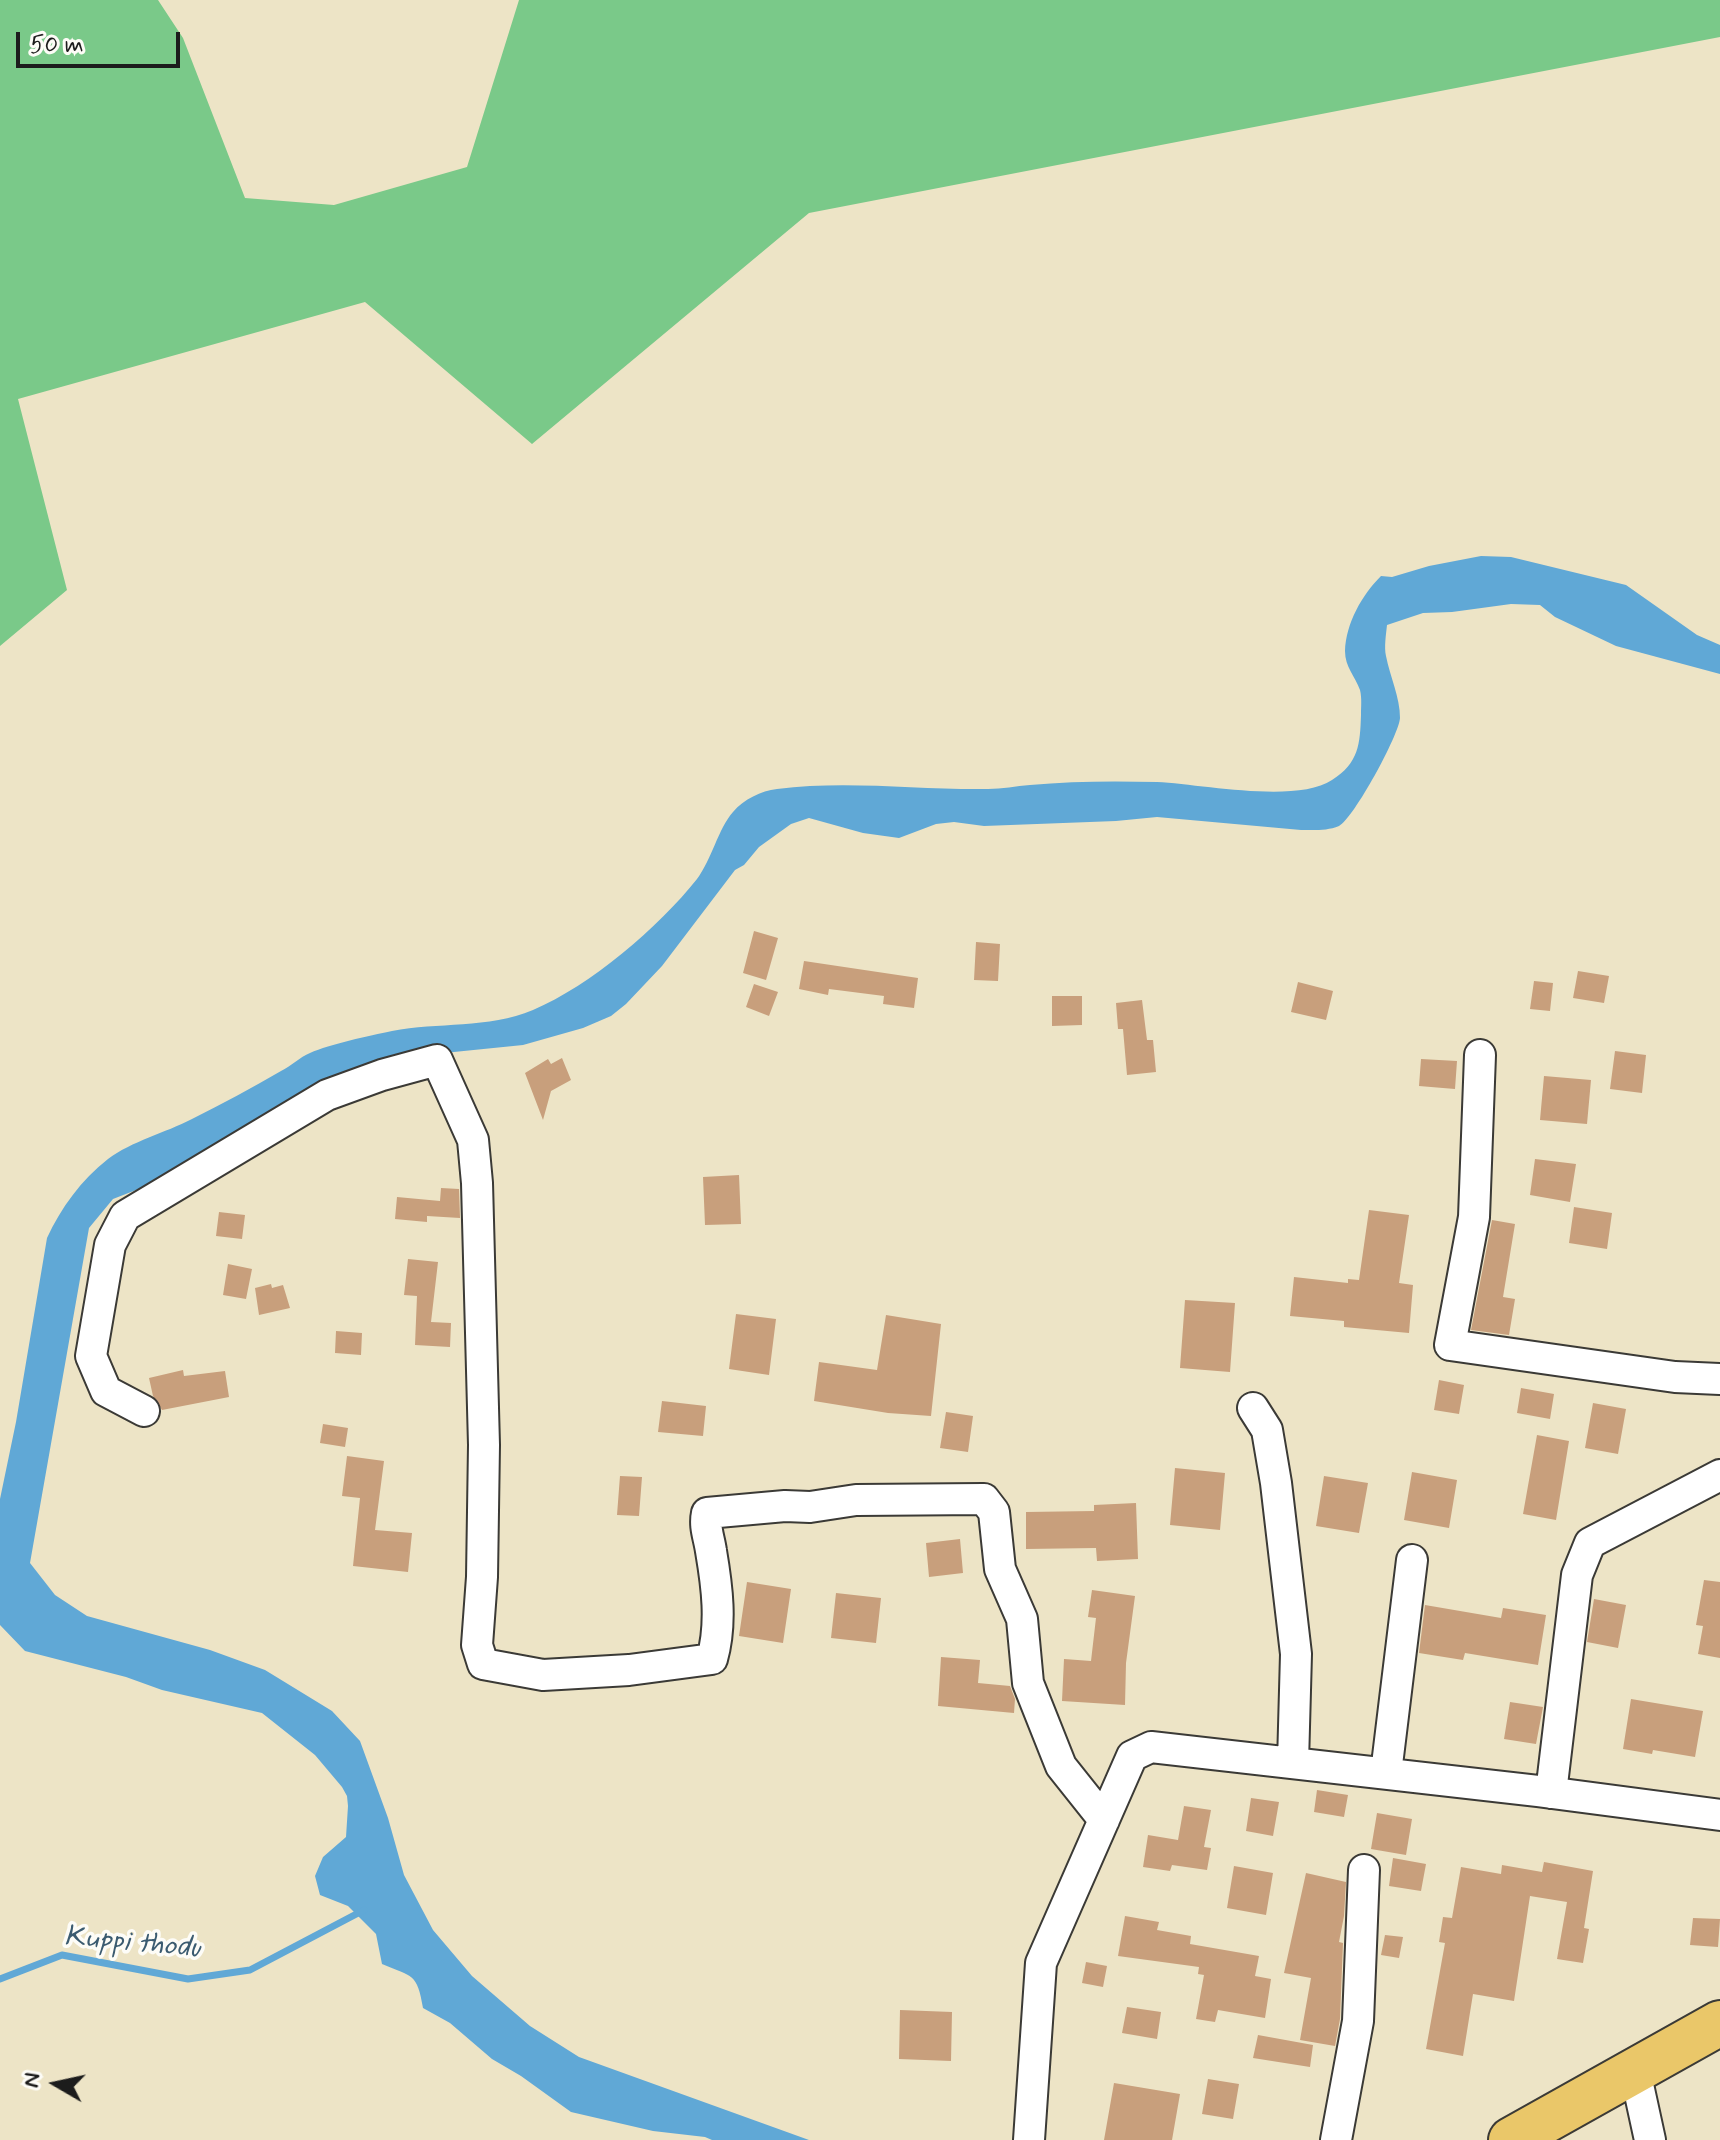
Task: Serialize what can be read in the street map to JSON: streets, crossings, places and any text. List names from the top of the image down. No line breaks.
{"water":["Kuppi thodu"],"scale_bar":"50 m","north":"left"}
